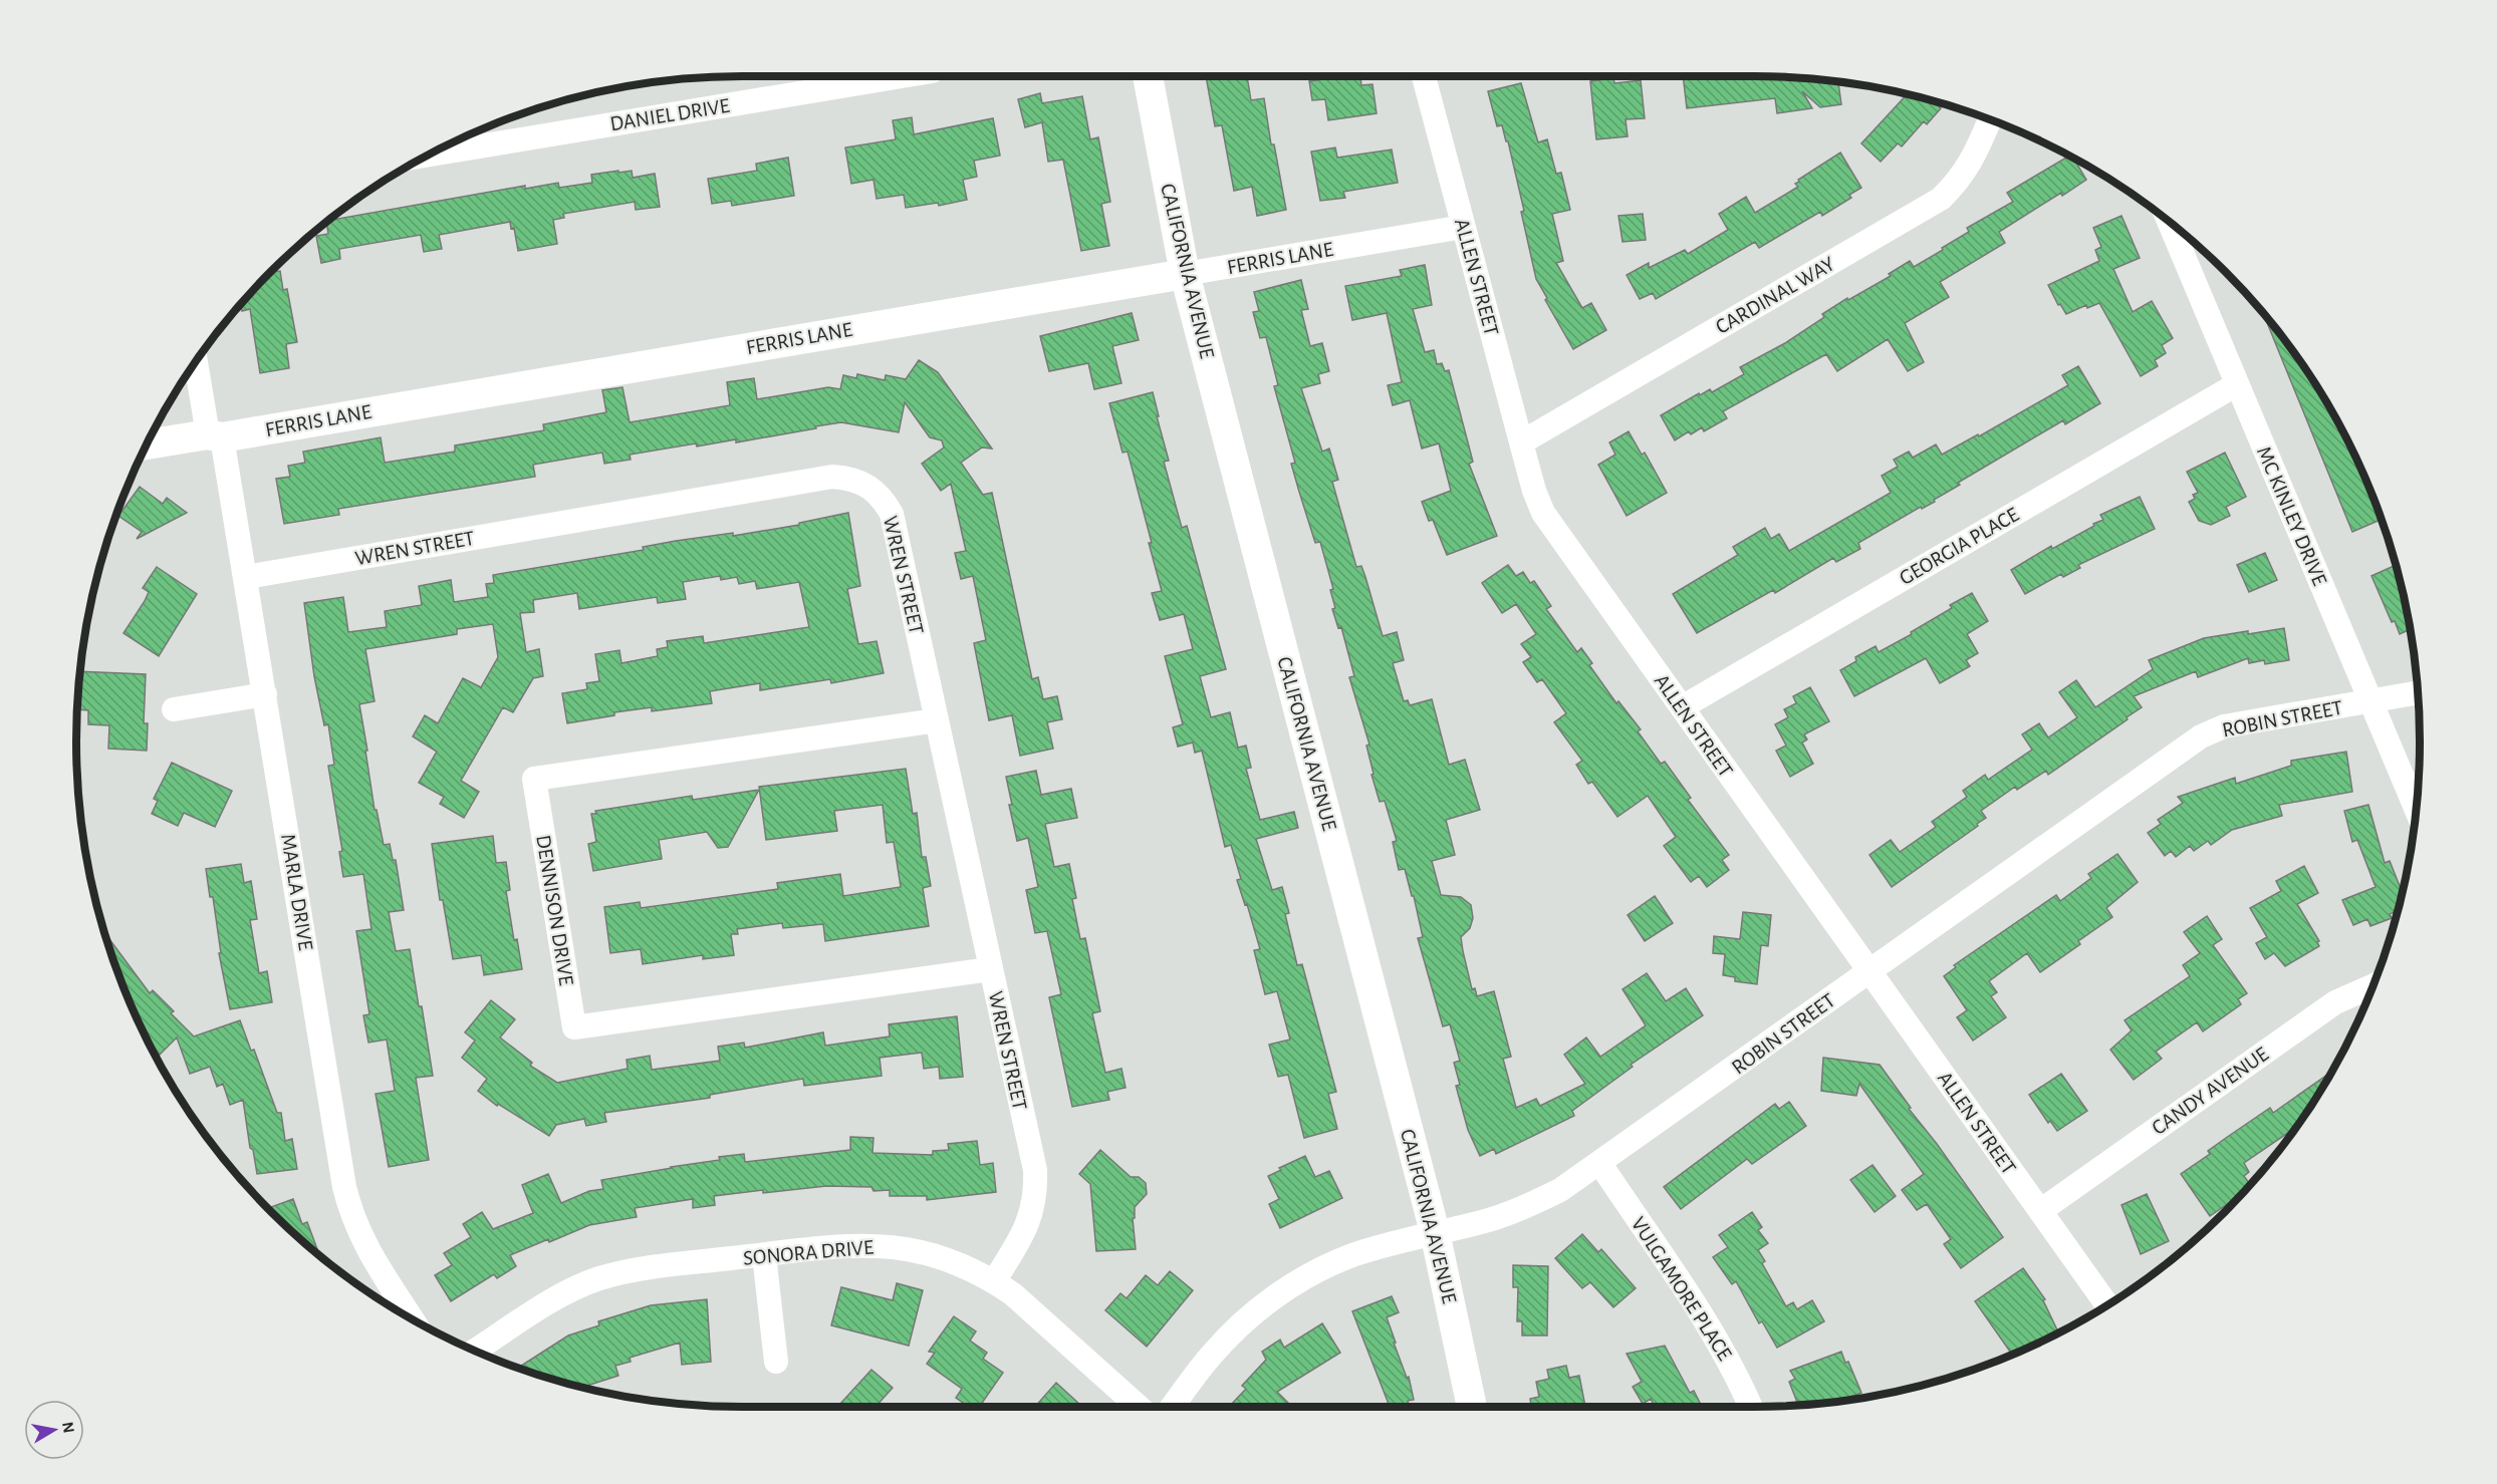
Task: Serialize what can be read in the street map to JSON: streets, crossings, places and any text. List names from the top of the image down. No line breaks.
{"streets":{"street":["DANIEL DRIVE","FERRIS LANE","CALIFORNIA AVENUE","ALLEN STREET","CARDINAL WAY","MC KINLEY DRIVE","GEORGIA PLACE","WREN STREET","ROBIN STREET","MARLA DRIVE","DENNISON DRIVE","CANDY AVENUE","SONORA DRIVE","VULGAMORE PLACE"]},"crossings":[["FERRIS LANE","CALIFORNIA AVENUE"],["FERRIS LANE","ALLEN STREET"],["FERRIS LANE","MARLA DRIVE"],["CALIFORNIA AVENUE","ROBIN STREET"],["ALLEN STREET","CARDINAL WAY"],["ALLEN STREET","GEORGIA PLACE"],["ALLEN STREET","ROBIN STREET"],["ALLEN STREET","CANDY AVENUE"],["MC KINLEY DRIVE","GEORGIA PLACE"],["MC KINLEY DRIVE","ROBIN STREET"],["WREN STREET","MARLA DRIVE"],["WREN STREET","DENNISON DRIVE"],["WREN STREET","SONORA DRIVE"],["ROBIN STREET","VULGAMORE PLACE"]],"north":"right"}
